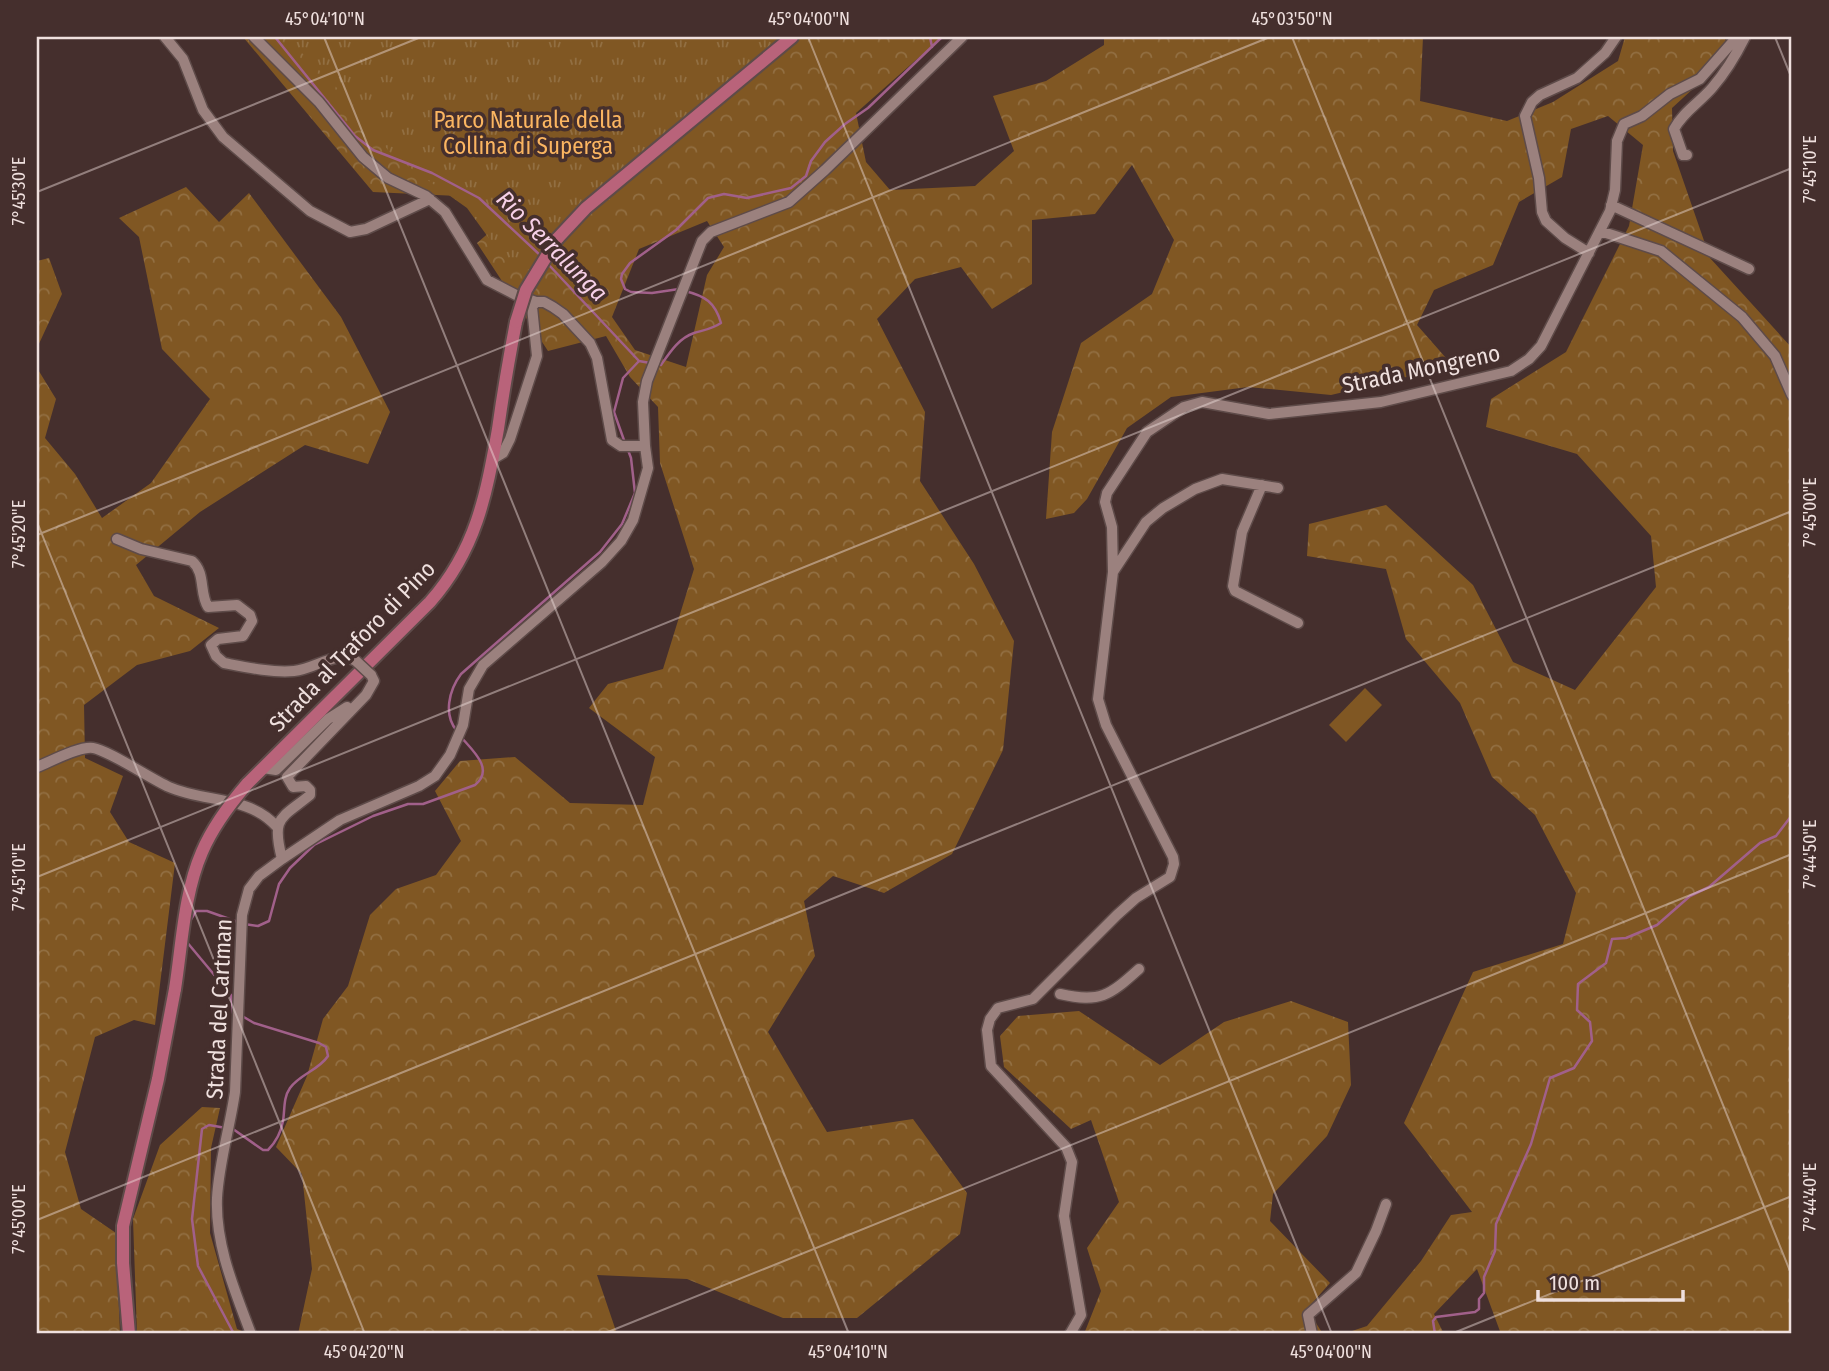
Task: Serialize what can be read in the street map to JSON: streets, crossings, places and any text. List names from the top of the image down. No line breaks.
{"streets":{"main road":["Strada al Traforo di Pino"],"street":["Strada Mongreno","Strada del Cartman"]},"water":["Rio Serralunga"],"parks":["Parco Naturale della Collina di Superga"],"scale_bar":"100 m","coordinates":["45°04'10\"N","45°04'00\"N","45°03'50\"N","7°45'10\"E","7°45'30\"E","7°45'00\"E","7°45'20\"E","7°44'50\"E","7°44'40\"E","45°04'20\"N"]}
